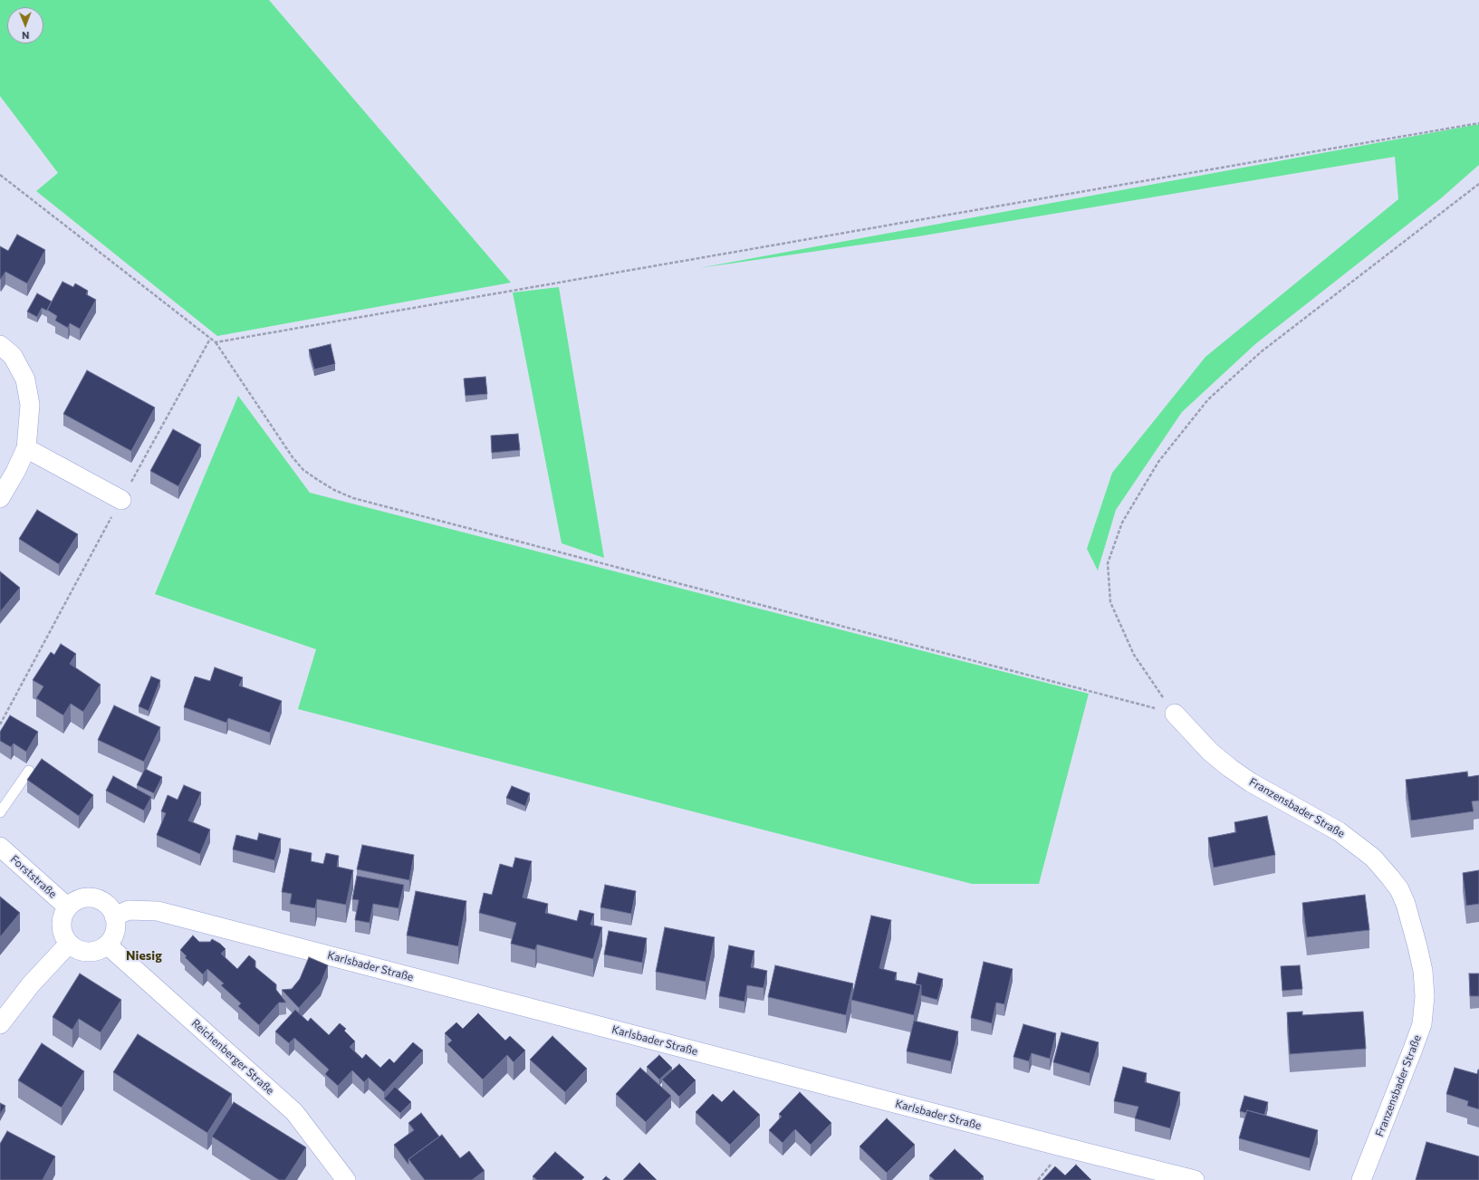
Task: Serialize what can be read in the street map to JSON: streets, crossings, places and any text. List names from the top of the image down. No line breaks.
{"streets":{"street":["Franzensbader Straße","Forststraße","Karlsbader Straße","Reichenberger Straße"]},"crossings":[["Forststraße","Karlsbader Straße"],["Forststraße","Reichenberger Straße"],["Karlsbader Straße","Reichenberger Straße"]],"districts":["Niesig"],"north":"bottom"}
